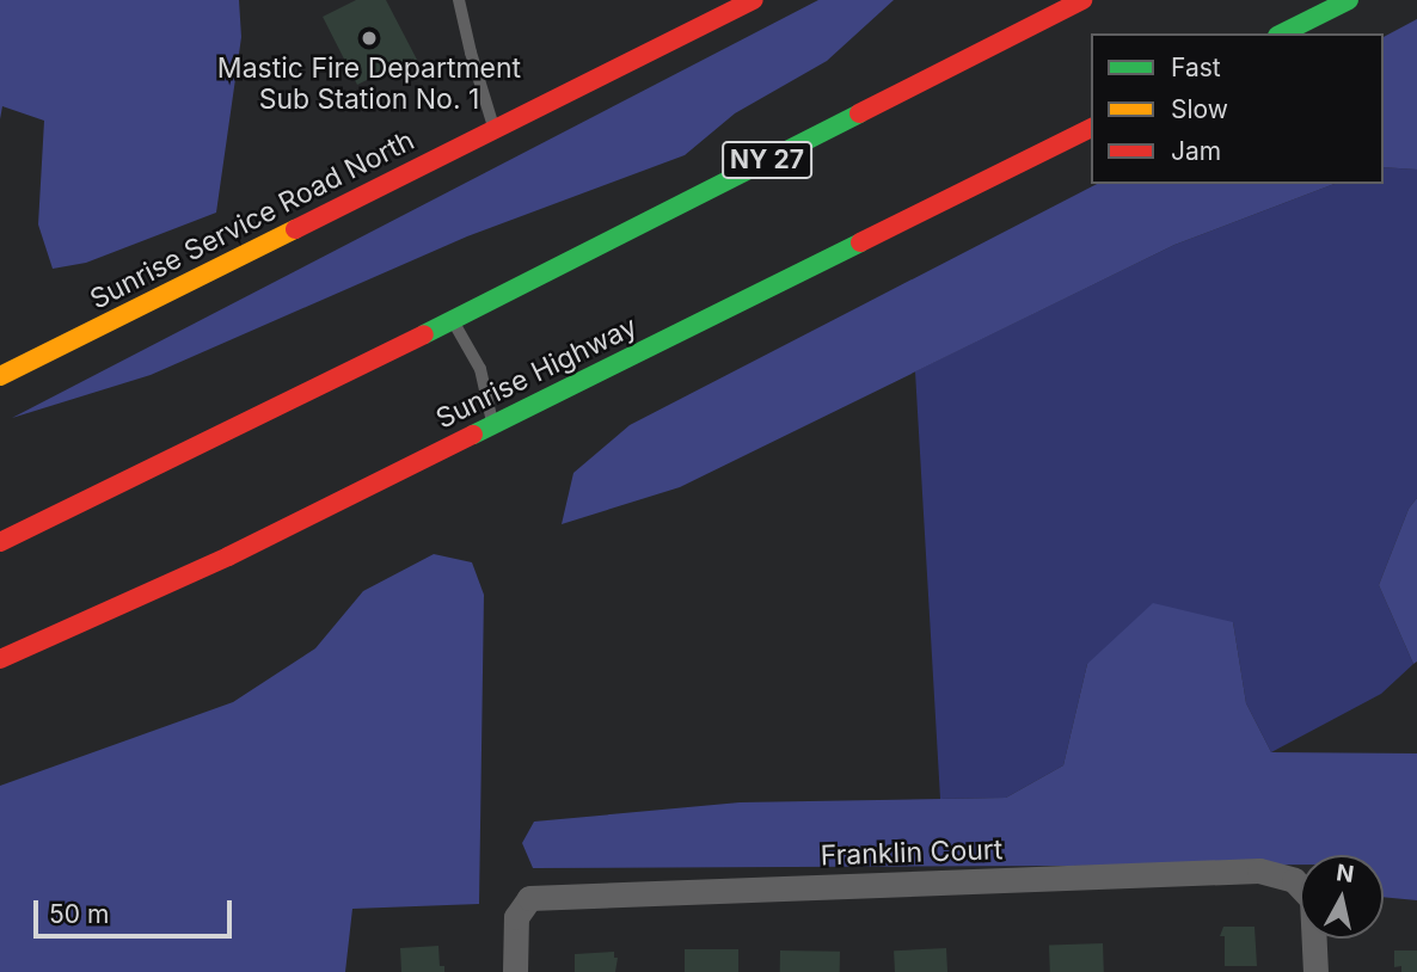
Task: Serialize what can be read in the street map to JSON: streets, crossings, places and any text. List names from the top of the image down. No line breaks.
{"streets":{"main road":["NY 27","Sunrise Service Road North","Sunrise Highway"],"street":["Franklin Court"]},"places":["Mastic Fire Department Sub Station No. 1"],"legend":["Fast","Slow","Jam"],"scale_bar":"50 m","north":"top"}
